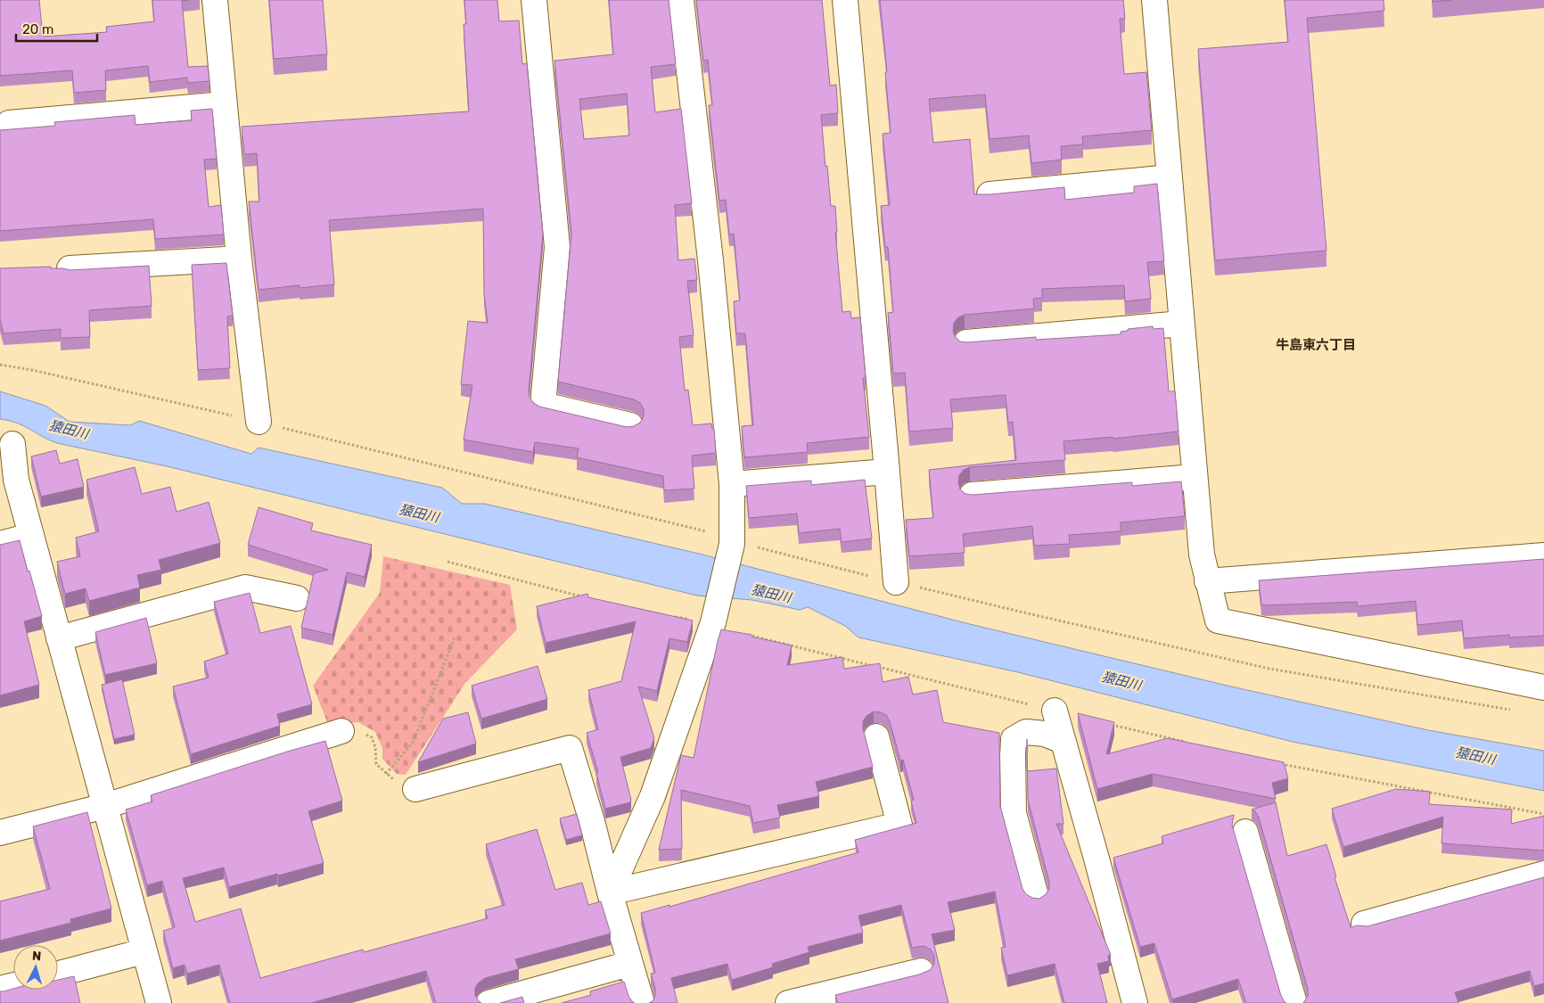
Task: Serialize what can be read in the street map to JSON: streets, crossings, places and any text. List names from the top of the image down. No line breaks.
{"districts":["牛島東六丁目"],"water":["猿田川"],"scale_bar":"20 m","north":"top"}
